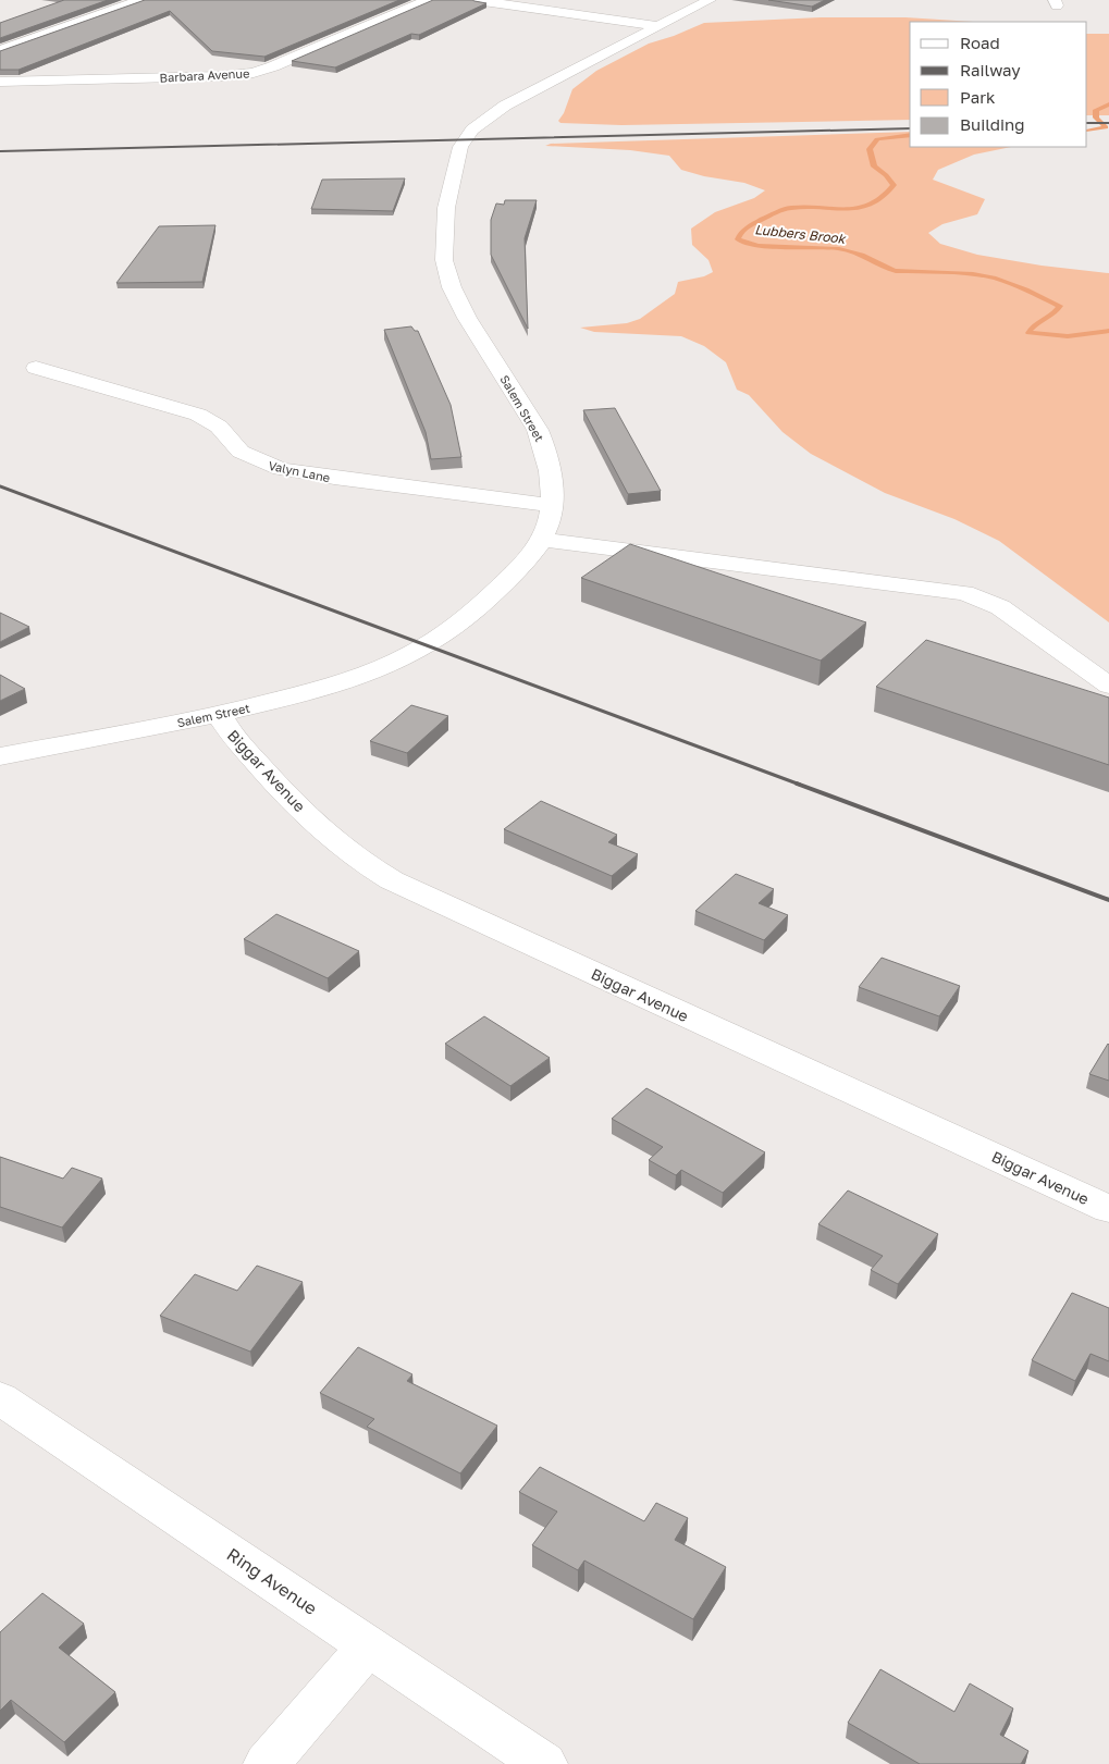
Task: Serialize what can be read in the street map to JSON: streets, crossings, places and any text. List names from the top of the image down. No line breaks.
{"streets":{"street":["Barbara Avenue","Salem Street","Valyn Lane","Biggar Avenue","Ring Avenue"]},"crossings":[["Salem Street","Valyn Lane"],["Salem Street","Biggar Avenue"]],"water":["Lubbers Brook"],"legend":["Road","Railway","Park","Building"]}
